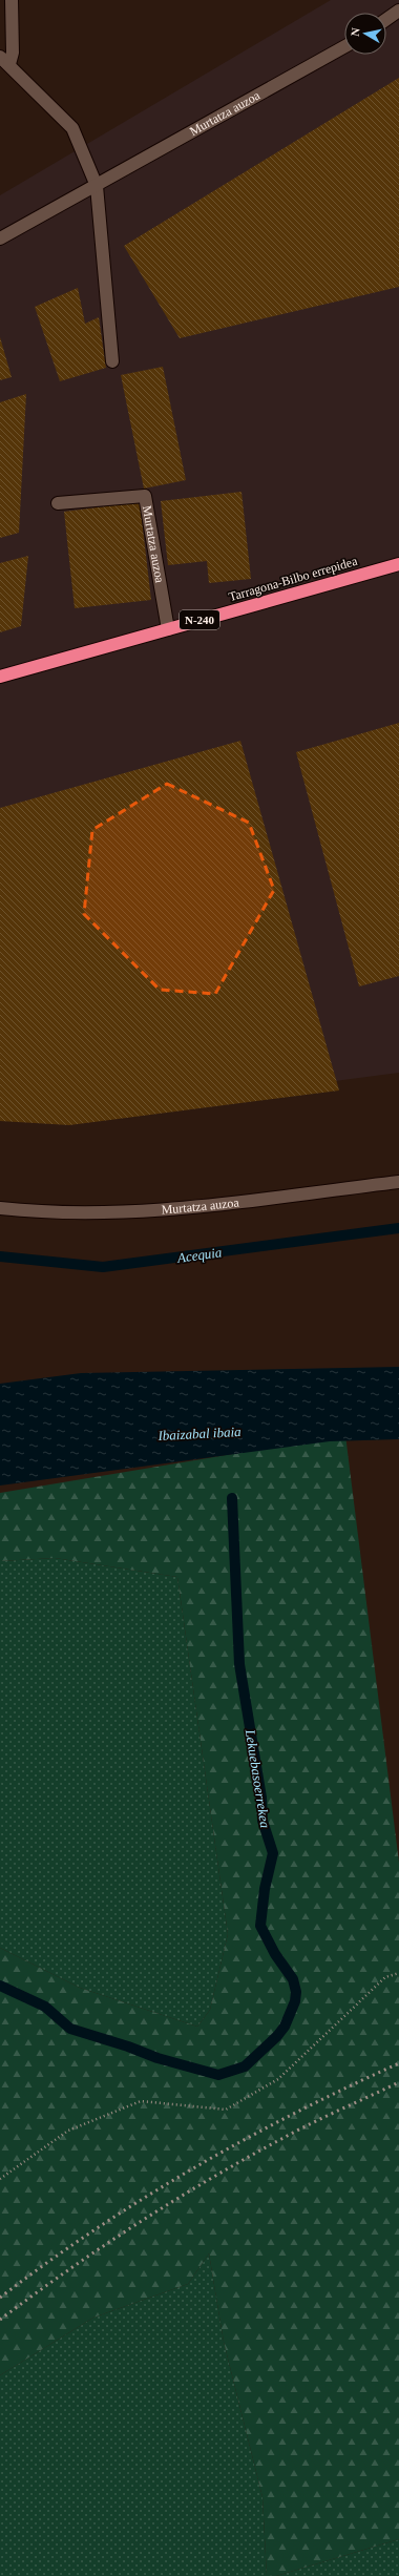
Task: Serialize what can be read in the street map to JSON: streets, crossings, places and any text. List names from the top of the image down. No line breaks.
{"streets":{"highway":["Tarragona-Bilbo errepidea","N-240"],"street":["Murtatza auzoa"]},"crossings":[["Murtatza auzoa","Tarragona-Bilbo errepidea"]],"water":["Acequia","Ibaizabal ibaia","Lekuebasoerrekea"],"north":"left"}
